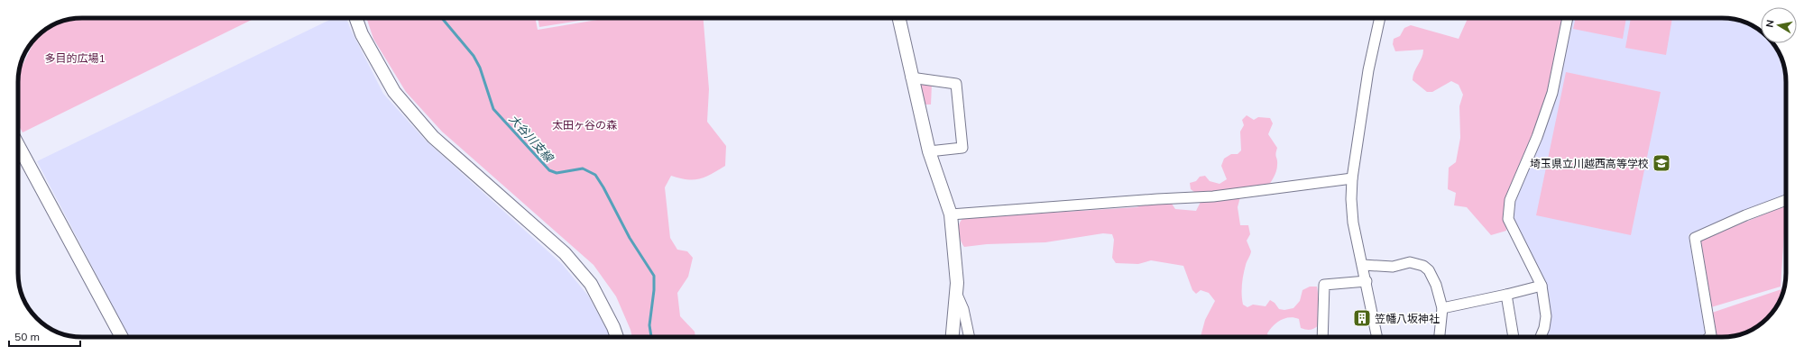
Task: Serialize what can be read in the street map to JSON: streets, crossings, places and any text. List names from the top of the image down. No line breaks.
{"water":["大谷川支線"],"parks":["多目的広場1","太田ヶ谷の森"],"places":{"school or university":["埼玉県立川越西高等学校"],"building":["笠幡八坂神社"]},"scale_bar":"50 m","north":"left"}
